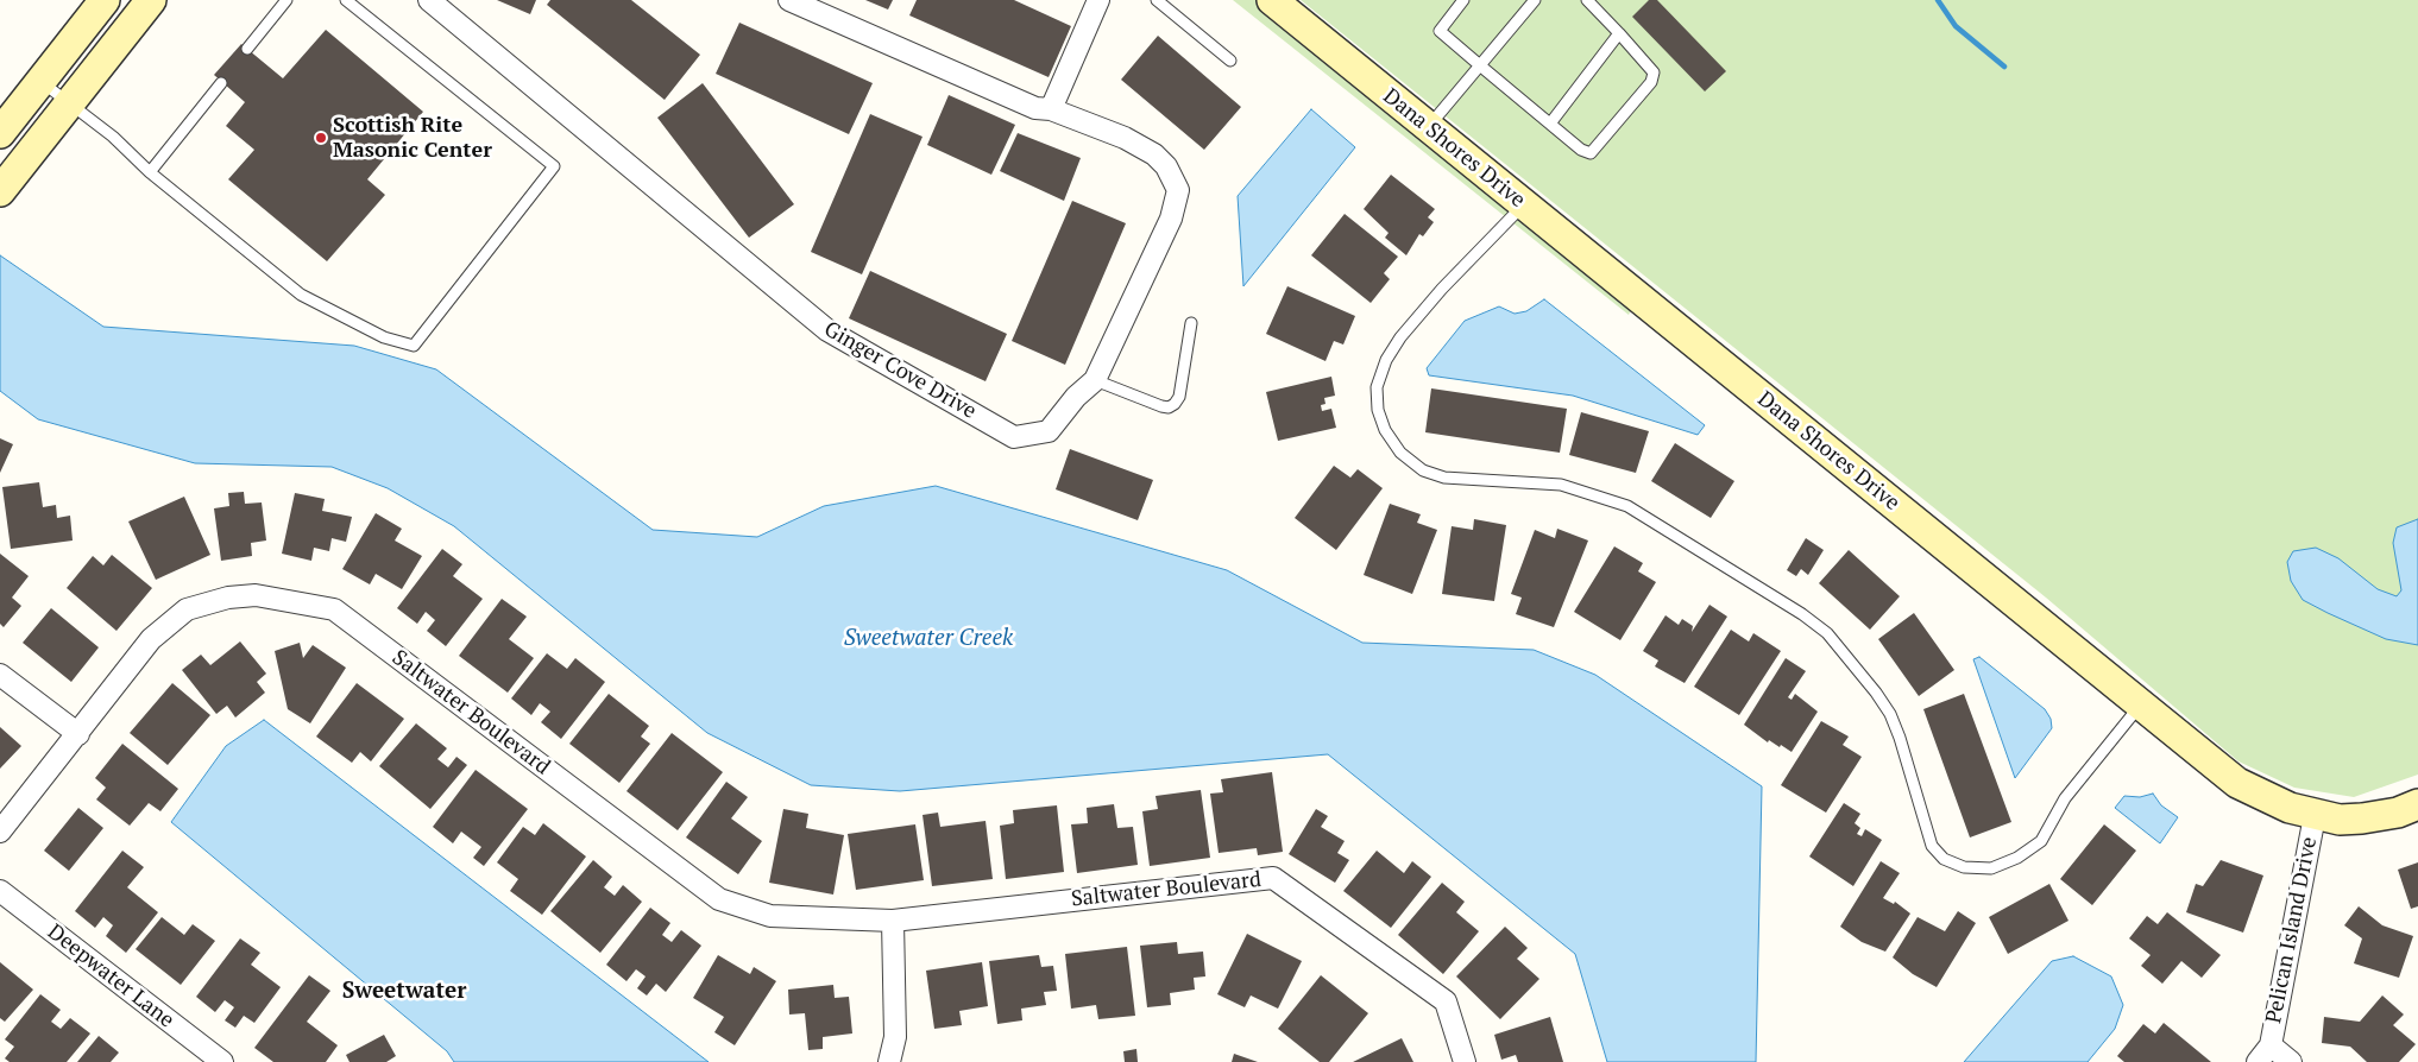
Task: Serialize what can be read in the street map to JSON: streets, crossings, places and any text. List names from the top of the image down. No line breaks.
{"streets":{"street":["Dana Shores Drive","Ginger Cove Drive","Saltwater Boulevard","Pelican Island Drive","Deepwater Lane"]},"crossings":[["Dana Shores Drive","Pelican Island Drive"]],"districts":["Sweetwater"],"water":["Sweetwater Creek"],"places":["Scottish Rite Masonic Center"]}
